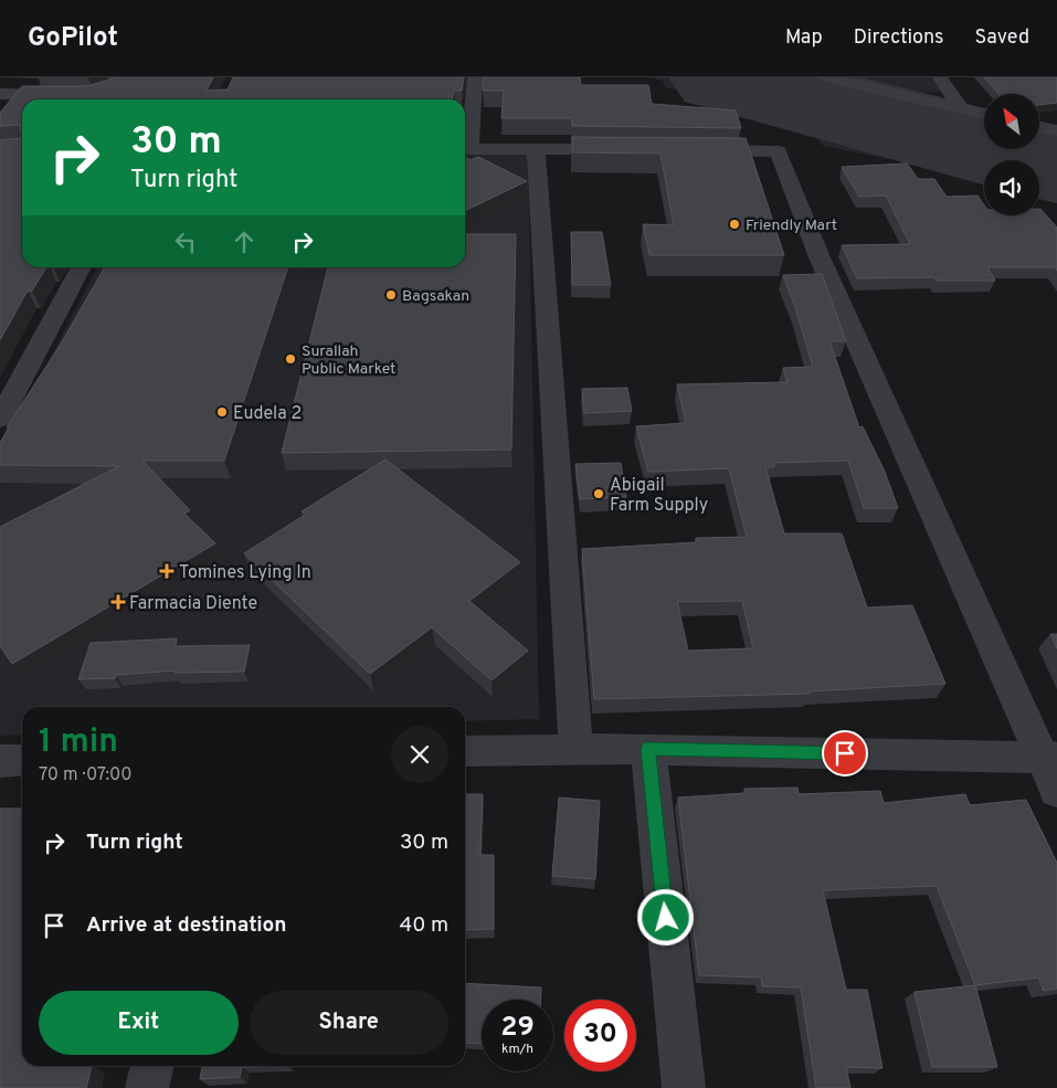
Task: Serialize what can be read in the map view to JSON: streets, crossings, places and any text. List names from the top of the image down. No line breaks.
{"places":{"other":["Friendly Mart","Bagsakan","Surallah Public Market","Eudela 2","Abigail Farm Supply"],"health":["Tomines Lying In","Farmacia Diente"]},"north":"top left","page":{"header":"GoPilot","nav":["Map","Directions","Saved"],"turn":["30 m","Turn right"],"heading":["1 min","70 m · 07:00"],"list":[{"name":"Turn right","value":"30 m"},{"name":"Arrive at destination","value":"40 m"}],"buttons":["Exit","Share"],"speed":"29 km/h","limit":"30"}}
